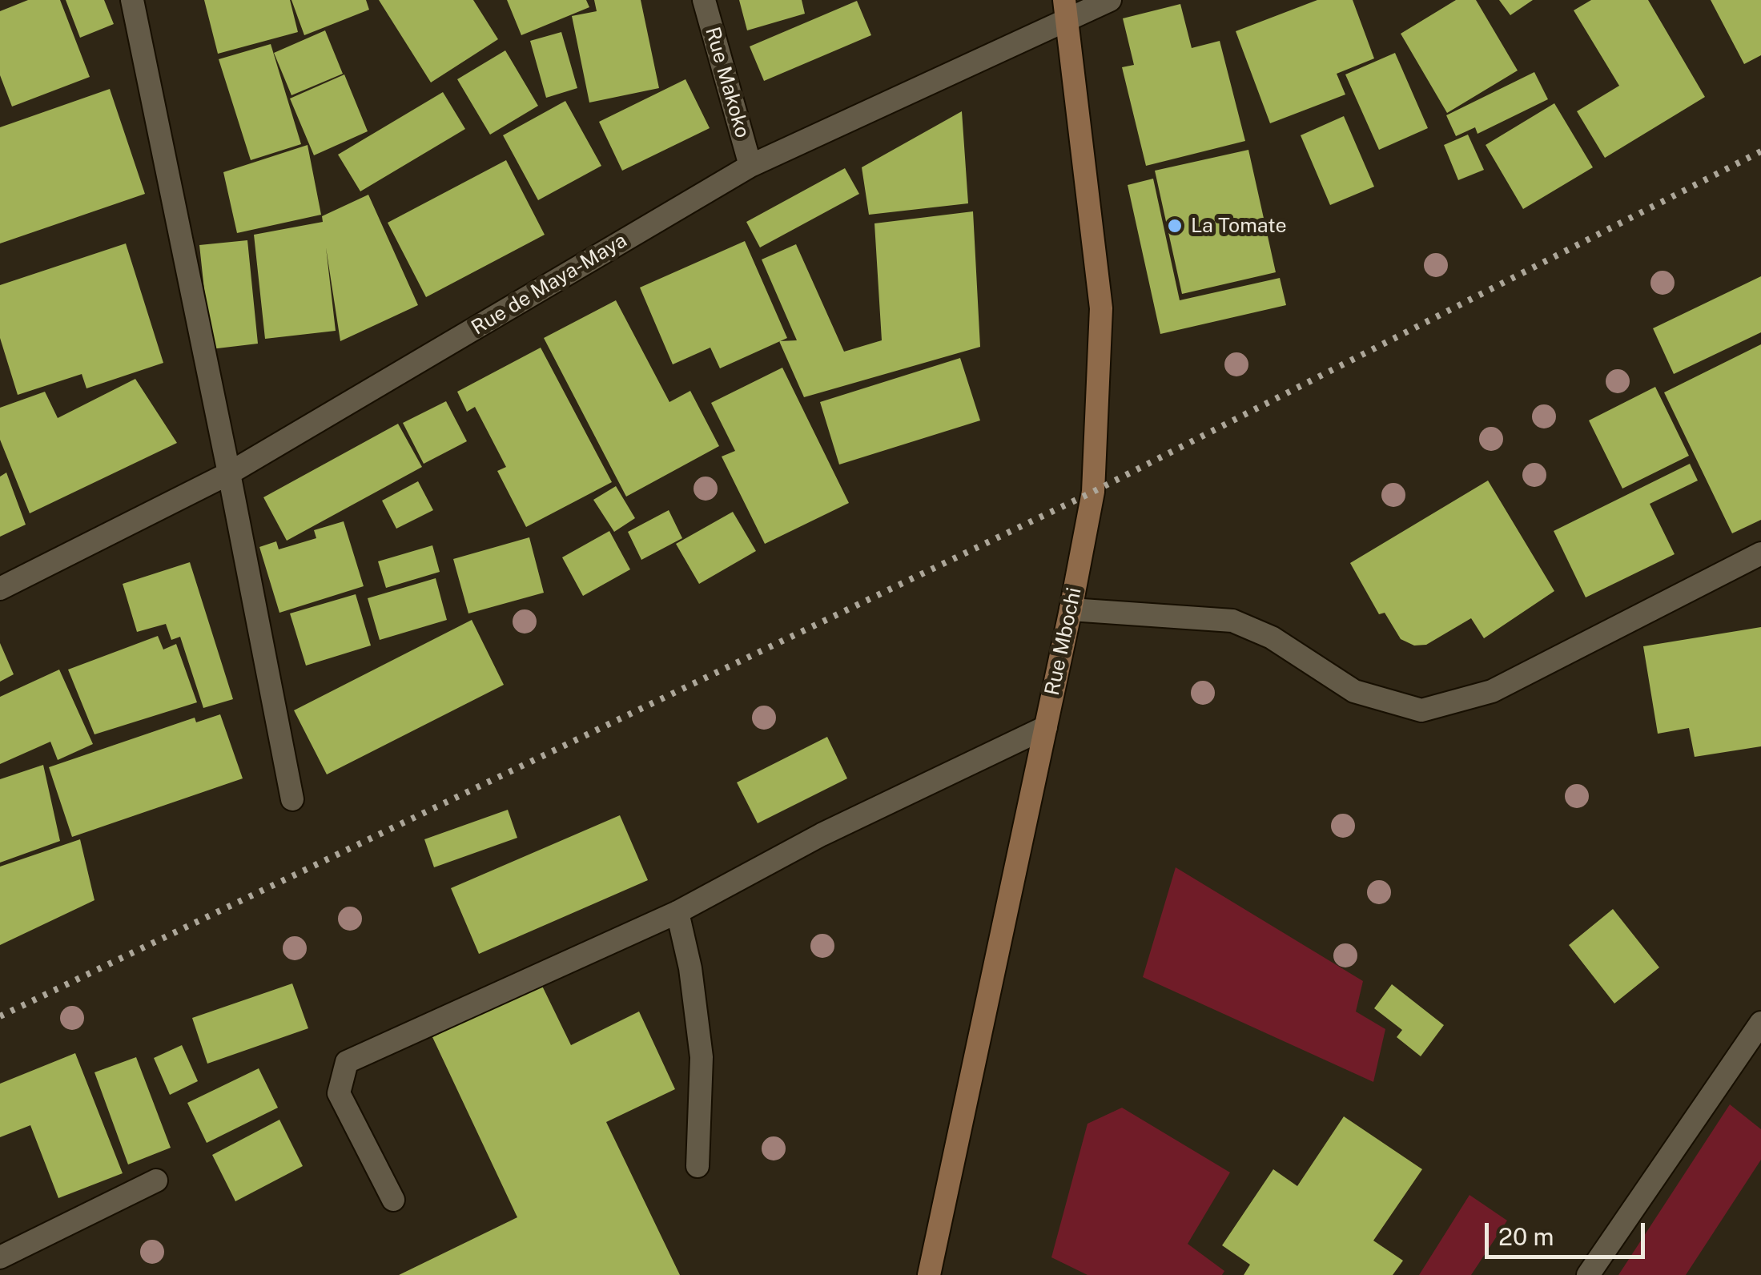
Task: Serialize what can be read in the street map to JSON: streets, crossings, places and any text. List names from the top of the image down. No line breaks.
{"streets":{"main road":["Rue Mbochi"],"street":["Rue Makoko","Rue de Maya-Maya"]},"crossings":[["Rue Makoko","Rue de Maya-Maya"],["Rue de Maya-Maya","Rue Mbochi"]],"places":["La Tomate"],"scale_bar":"20 m"}
